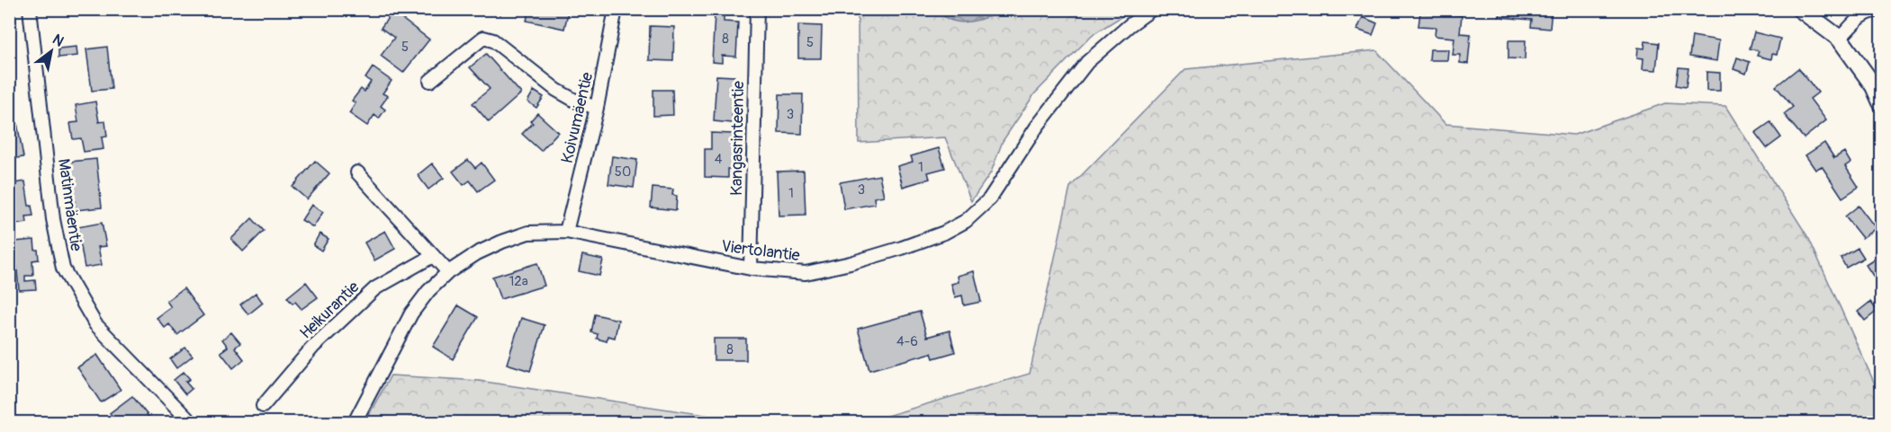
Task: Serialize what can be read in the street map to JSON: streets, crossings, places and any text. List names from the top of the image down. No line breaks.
{"streets":{"street":["Koivumäentie","Kangasrinteentie","Matinmäentie","Viertolantie","Heikurantie"]},"crossings":[["Koivumäentie","Viertolantie"],["Kangasrinteentie","Viertolantie"]],"house_numbers":["8","5","5","3","4","1","50","3","1","12a","4-6","8"],"north":"top right"}
